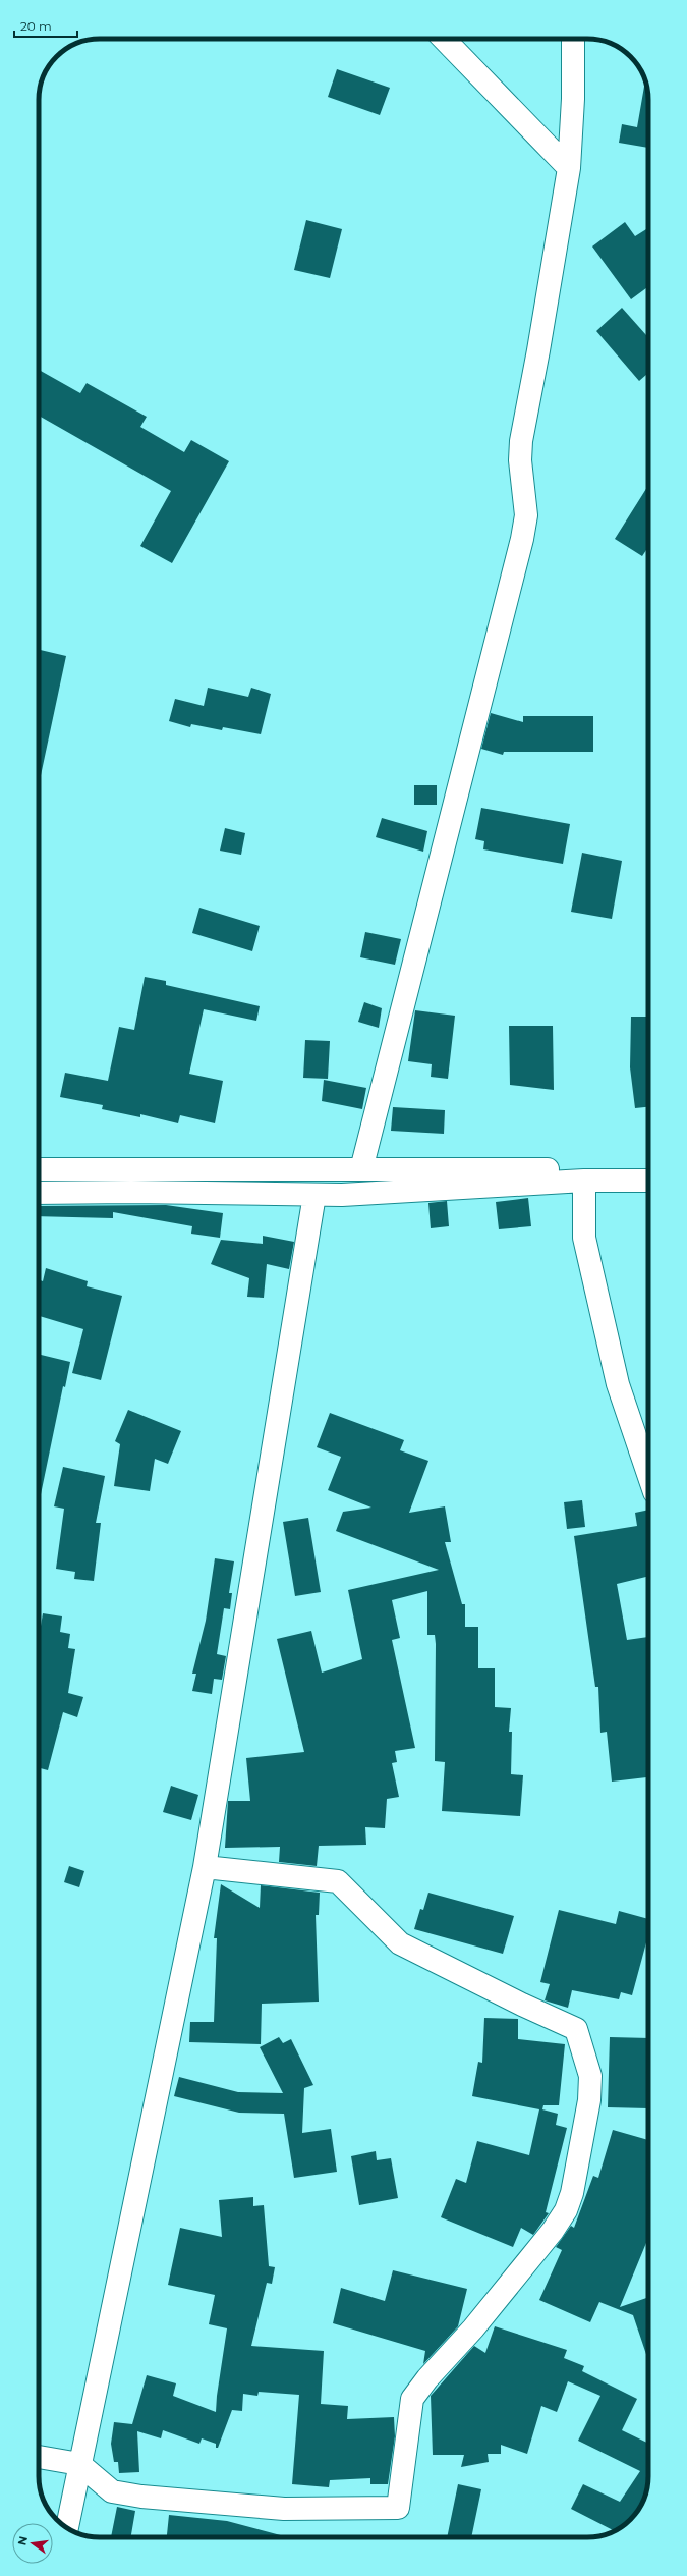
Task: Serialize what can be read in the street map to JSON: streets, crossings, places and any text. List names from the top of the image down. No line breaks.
{"scale_bar":"20 m","north":"left"}
